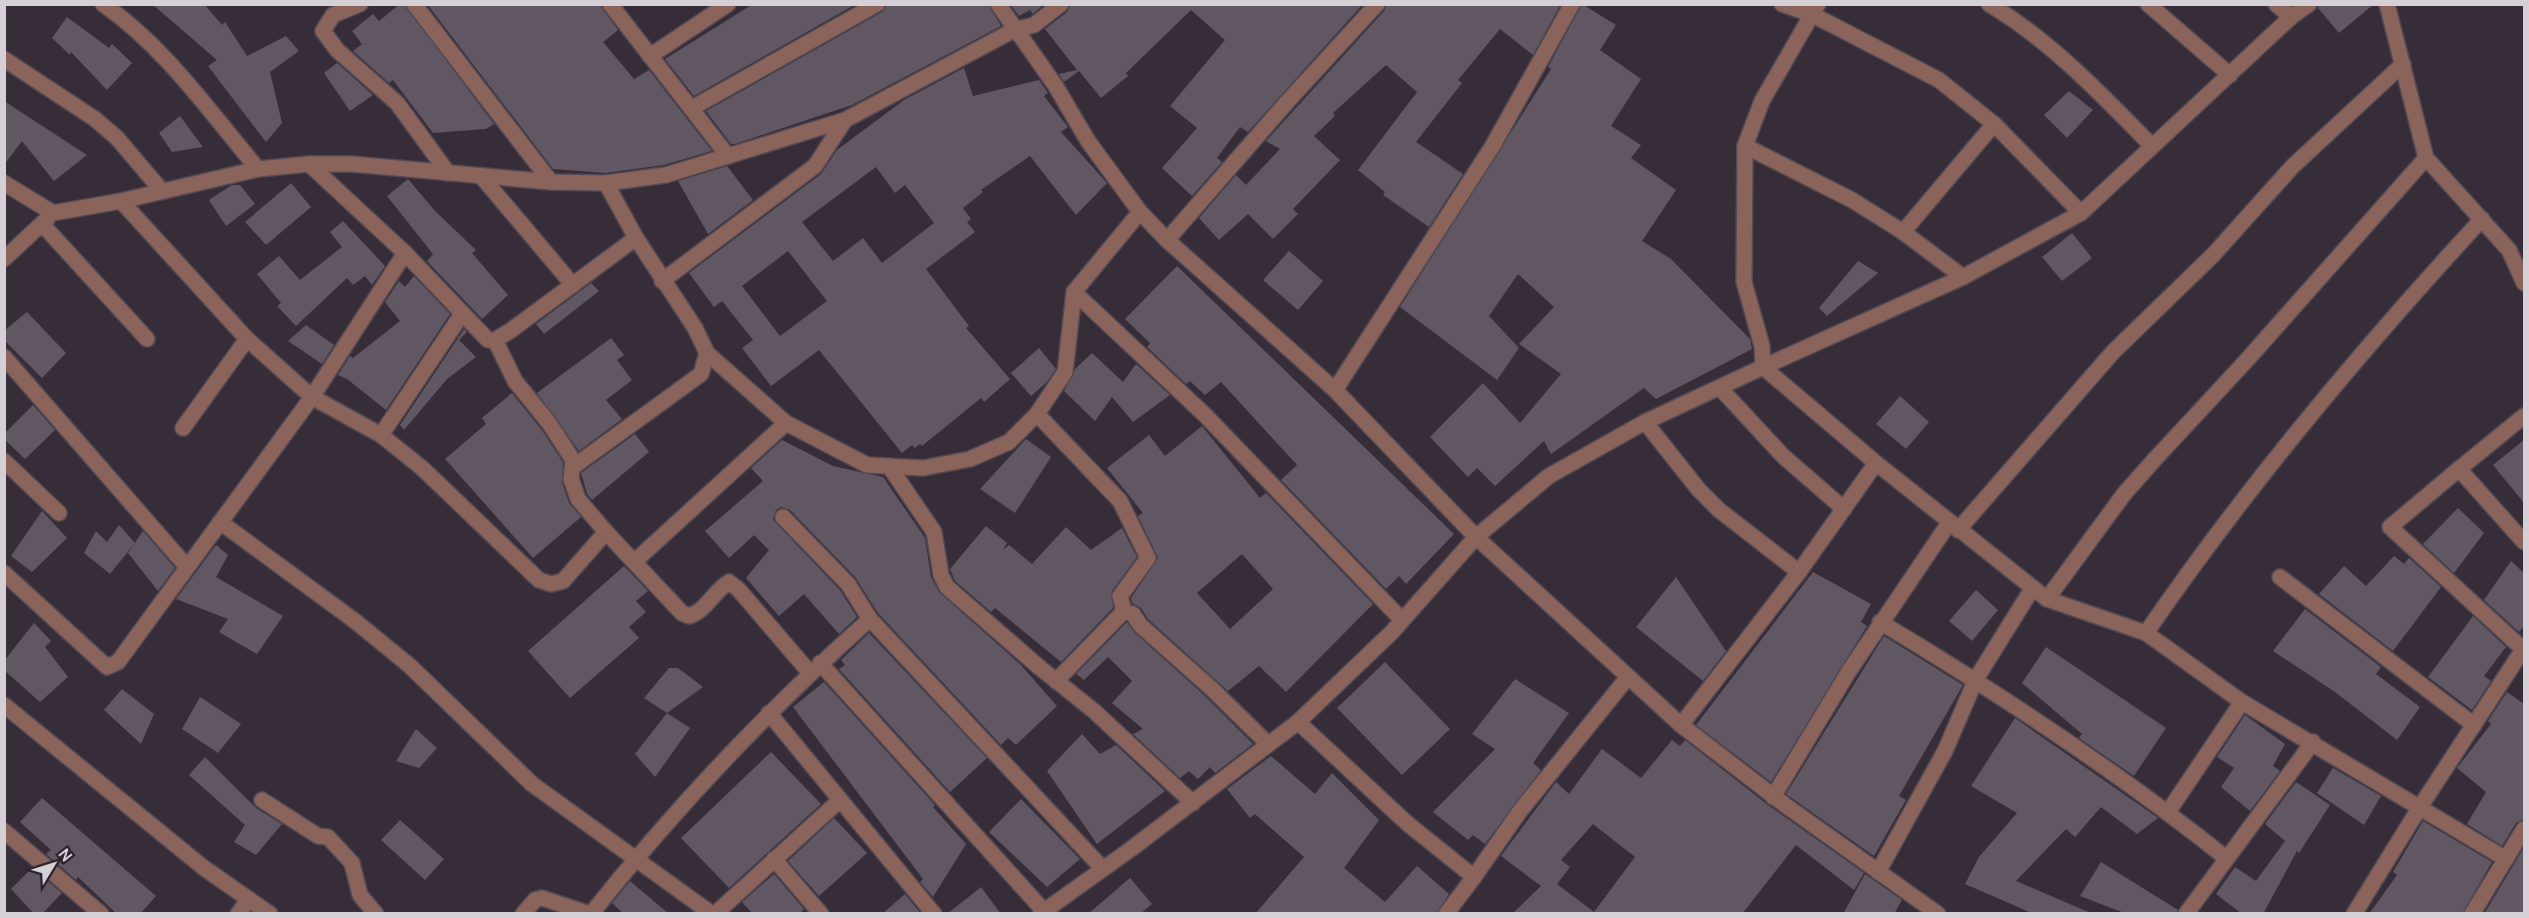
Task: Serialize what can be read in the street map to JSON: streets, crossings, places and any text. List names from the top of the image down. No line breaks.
{"north":"top right"}
